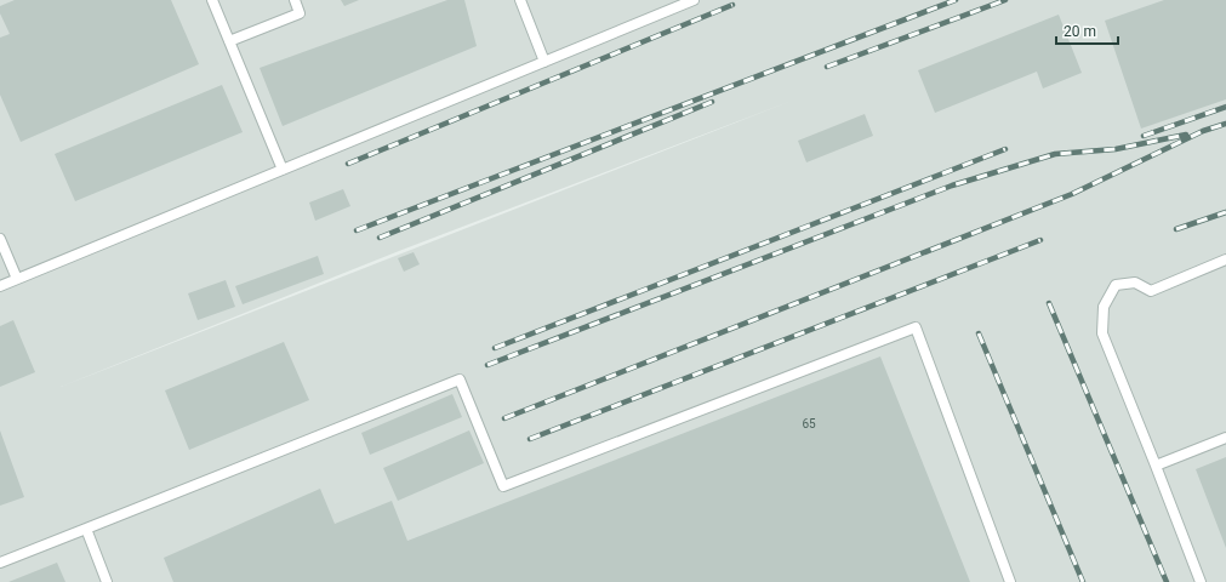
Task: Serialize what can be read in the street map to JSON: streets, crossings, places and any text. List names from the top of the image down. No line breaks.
{"house_numbers":["65"],"scale_bar":"20 m"}
